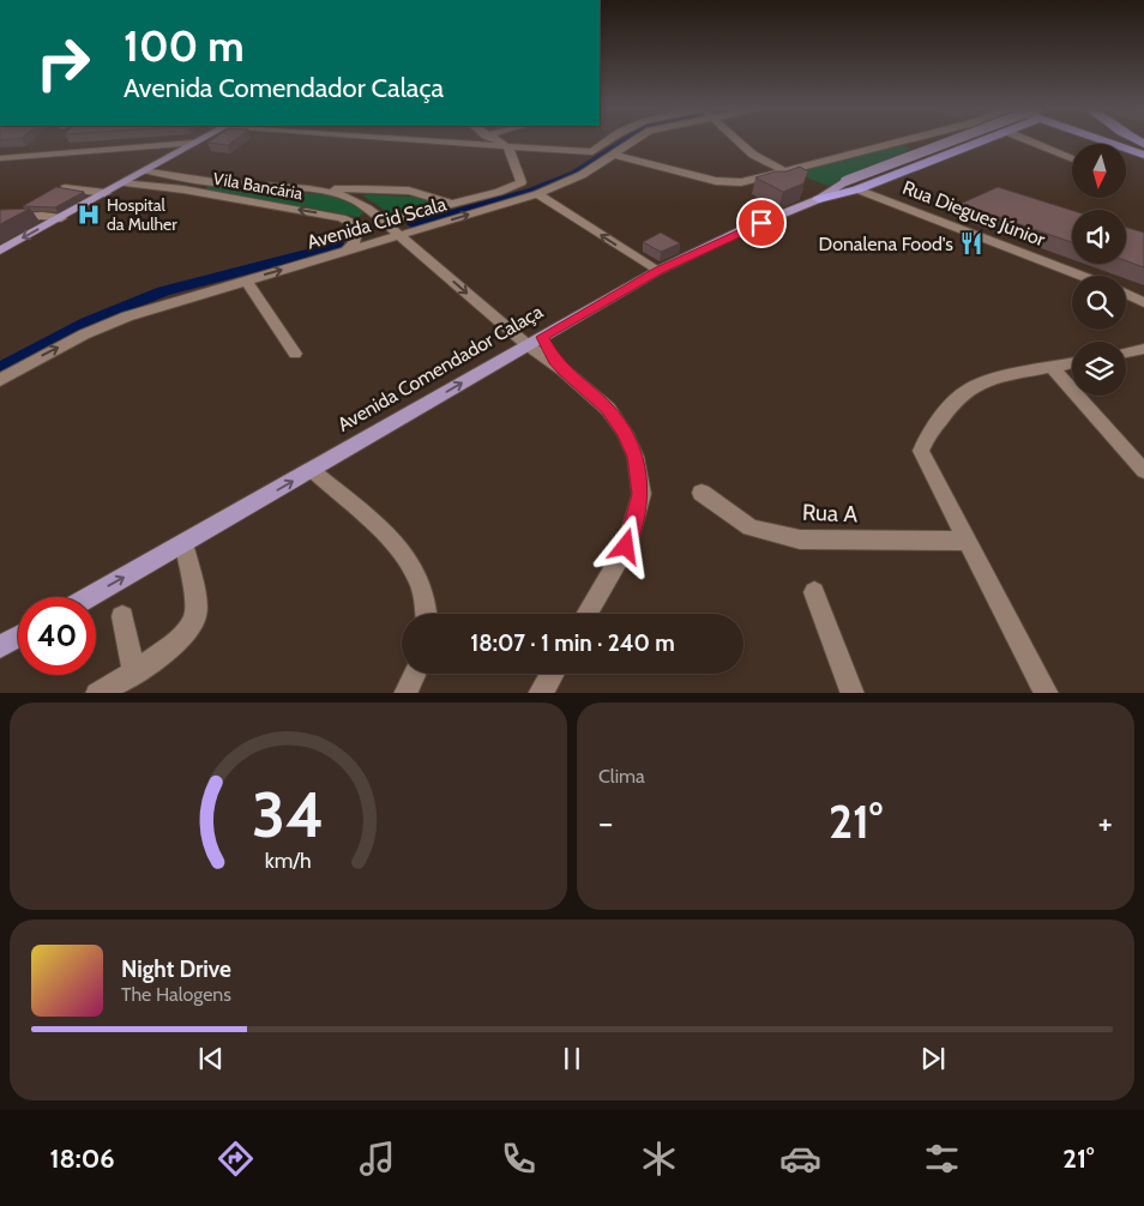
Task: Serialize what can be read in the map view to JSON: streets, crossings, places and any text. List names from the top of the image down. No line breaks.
{"streets":{"main road":["Avenida Comendador Calaça"],"street":["Vila Bancária","Rua Diegues Júnior","Avenida Cid Scala","Rua A"]},"crossings":[["Vila Bancária","Avenida Cid Scala"]],"one_way":["Avenida Comendador Calaça"],"places":{"hospital":["Hospital da Mulher"],"restaurant":["Donalena Food's"]},"north":"bottom","page":{"turn":["100 m","Avenida Comendador Calaça"],"limit":"40","trip":"18:07 · 1 min · 240 m","tile":"Clima","heat":["−","21°","+"],"song":["Night Drive","The Halogens"],"tabs":["18:06","21°"],"gauge":["34","km/h"]}}
